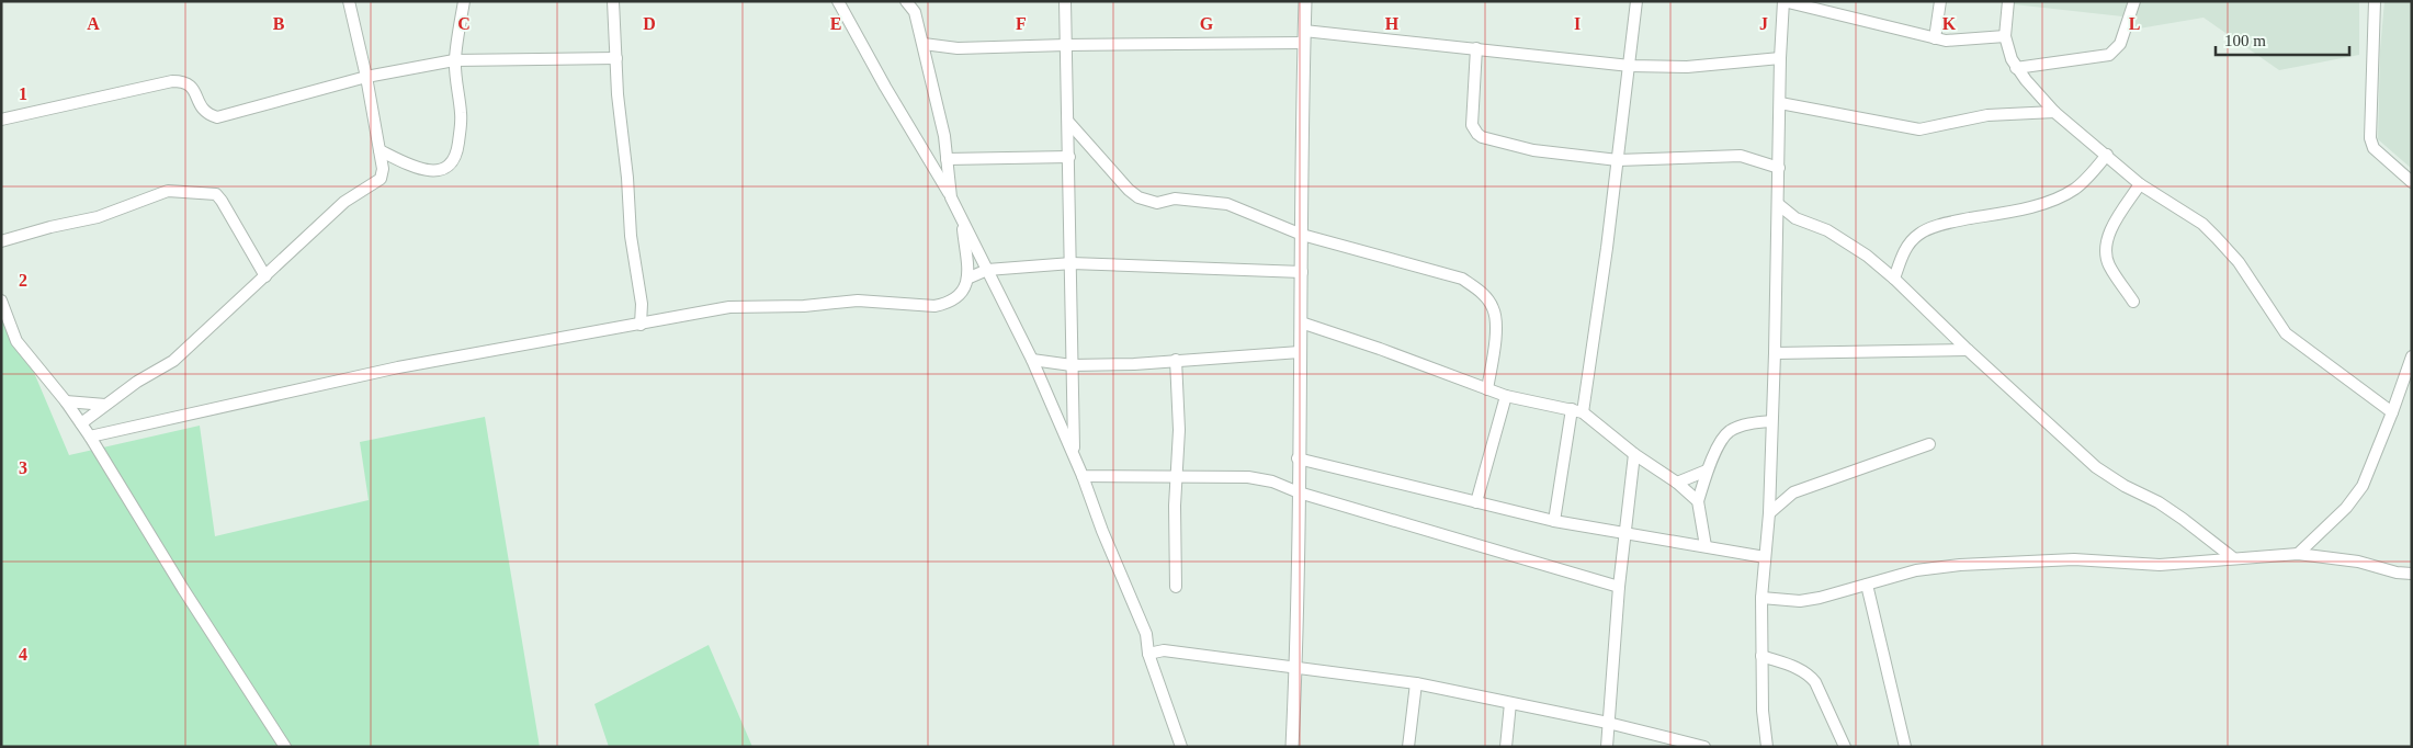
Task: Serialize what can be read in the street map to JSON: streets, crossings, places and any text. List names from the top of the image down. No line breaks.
{"scale_bar":"100 m","grid":{"columns":["A","B","C","D","E","F","G","H","I","J","K","L"],"rows":["1","2","3","4"]}}
